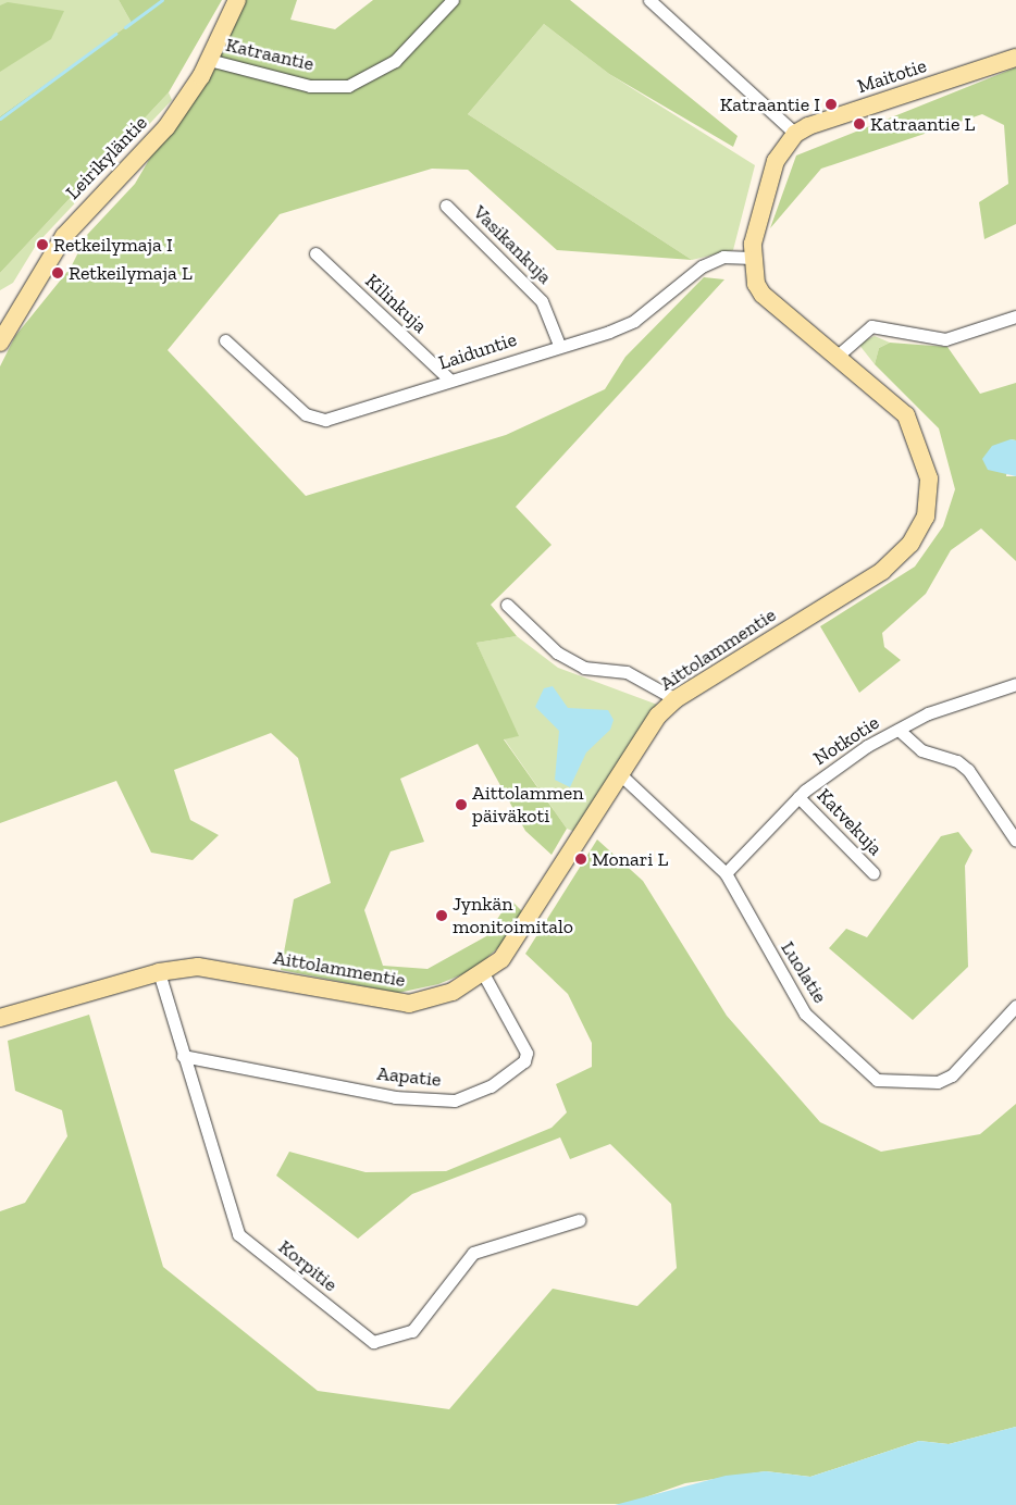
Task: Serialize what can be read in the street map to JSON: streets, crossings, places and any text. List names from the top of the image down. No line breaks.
{"streets":{"street":["Katraantie","Maitotie","Leirikyläntie","Vasikankuja","Kilinkuja","Laiduntie","Aittolammentie","Notkotie","Katvekuja","Luolatie","Aapatie","Korpitie"]},"crossings":[["Katraantie","Leirikyläntie"],["Vasikankuja","Laiduntie"],["Kilinkuja","Laiduntie"],["Laiduntie","Aittolammentie"],["Aittolammentie","Luolatie"],["Aittolammentie","Aapatie"],["Aittolammentie","Korpitie"],["Notkotie","Katvekuja"],["Notkotie","Luolatie"],["Aapatie","Korpitie"]],"places":["Katraantie I","Katraantie L","Retkeilymaja I","Retkeilymaja L","Aittolammen päiväkoti","Monari L","Jynkän monitoimitalo"]}
